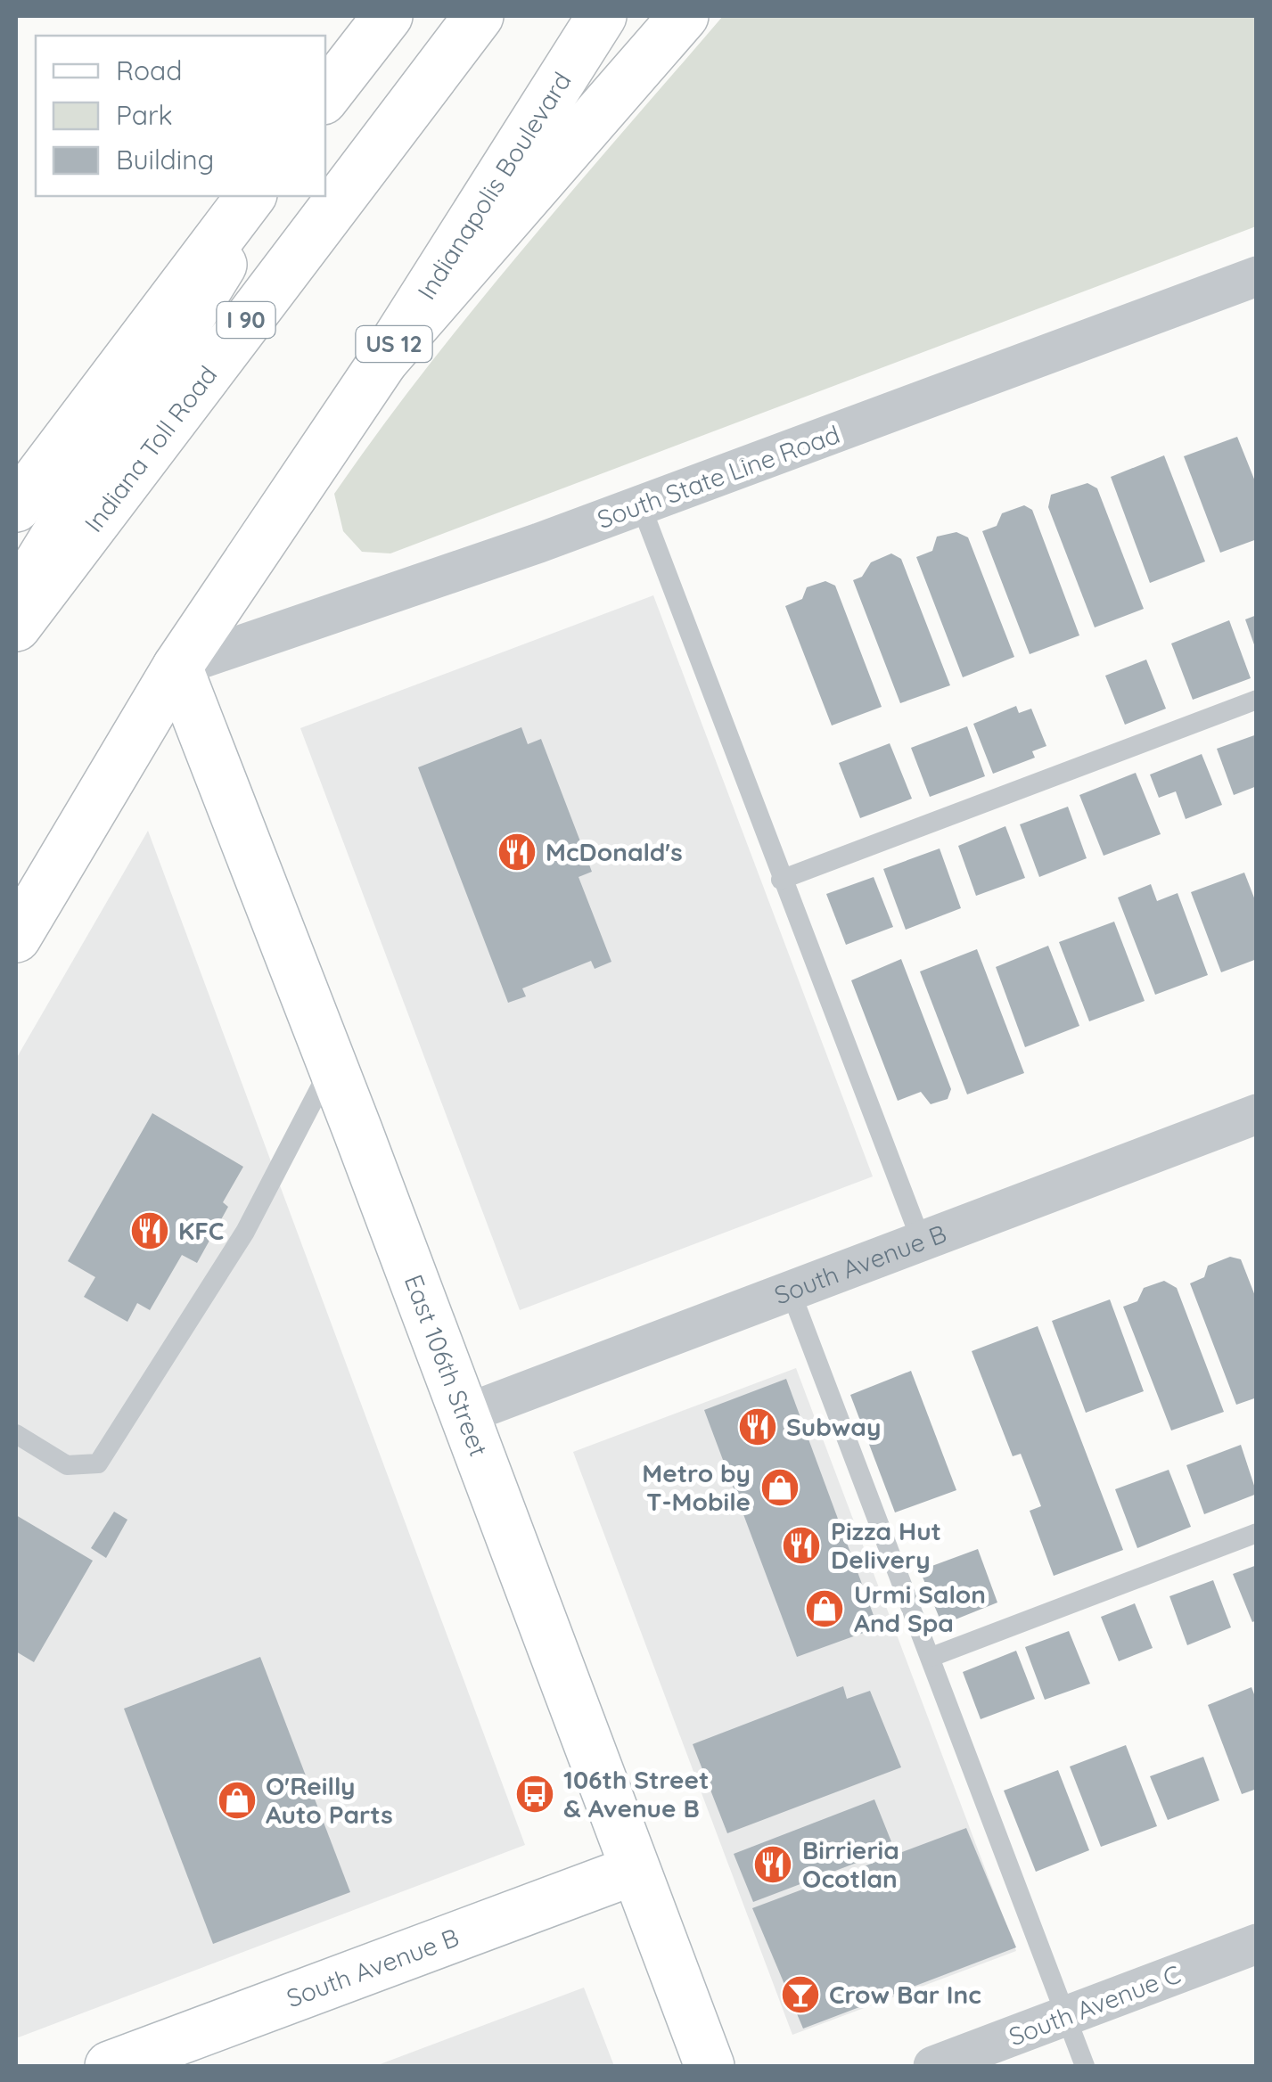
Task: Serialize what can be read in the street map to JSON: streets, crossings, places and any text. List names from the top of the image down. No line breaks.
{"streets":{"main road":["Indianapolis Boulevard","I 90","US 12","Indiana Toll Road","South Avenue B","East 106th Street"],"street":["South State Line Road","South Avenue C"]},"crossings":[["Indianapolis Boulevard","US 12"],["Indianapolis Boulevard","South State Line Road"],["Indianapolis Boulevard","East 106th Street"],["US 12","South State Line Road"],["US 12","East 106th Street"],["South State Line Road","East 106th Street"],["South Avenue B","East 106th Street"]],"places":{"restaurant":["McDonald's","KFC","Subway","Pizza Hut Delivery","Birrieria Ocotlan"],"shop":["Metro by T-Mobile","Urmi Salon And Spa","O'Reilly Auto Parts"],"bus stop":["106th Street & Avenue B"],"bar":["Crow Bar Inc"]},"legend":["Road","Park","Building"]}
